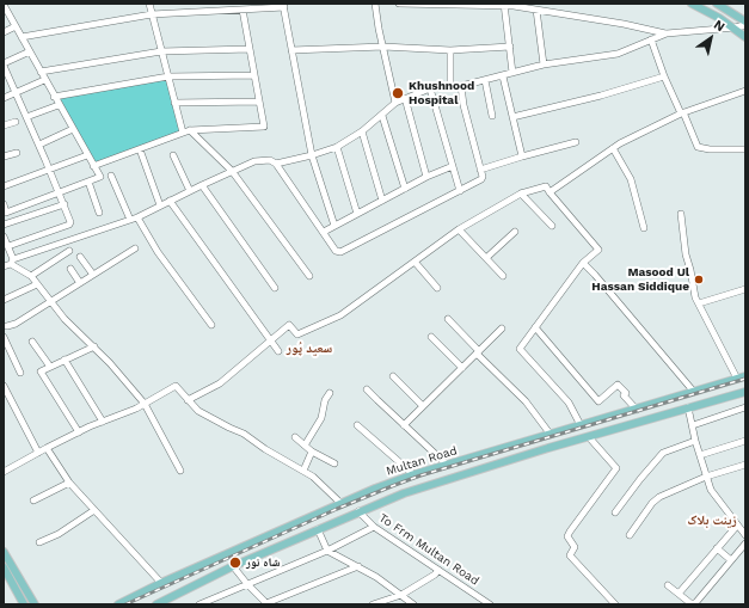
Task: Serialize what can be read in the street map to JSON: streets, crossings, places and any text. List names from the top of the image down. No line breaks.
{"streets":{"main road":["Multan Road"],"street":["To Frm Multan Road"]},"crossings":[["Multan Road","To Frm Multan Road"]],"districts":["سعید پُور","زینت بلاک"],"places":["Khushnood Hospital","Masood Ul Hassan Siddique","شاہ نور"],"north":"top right"}
